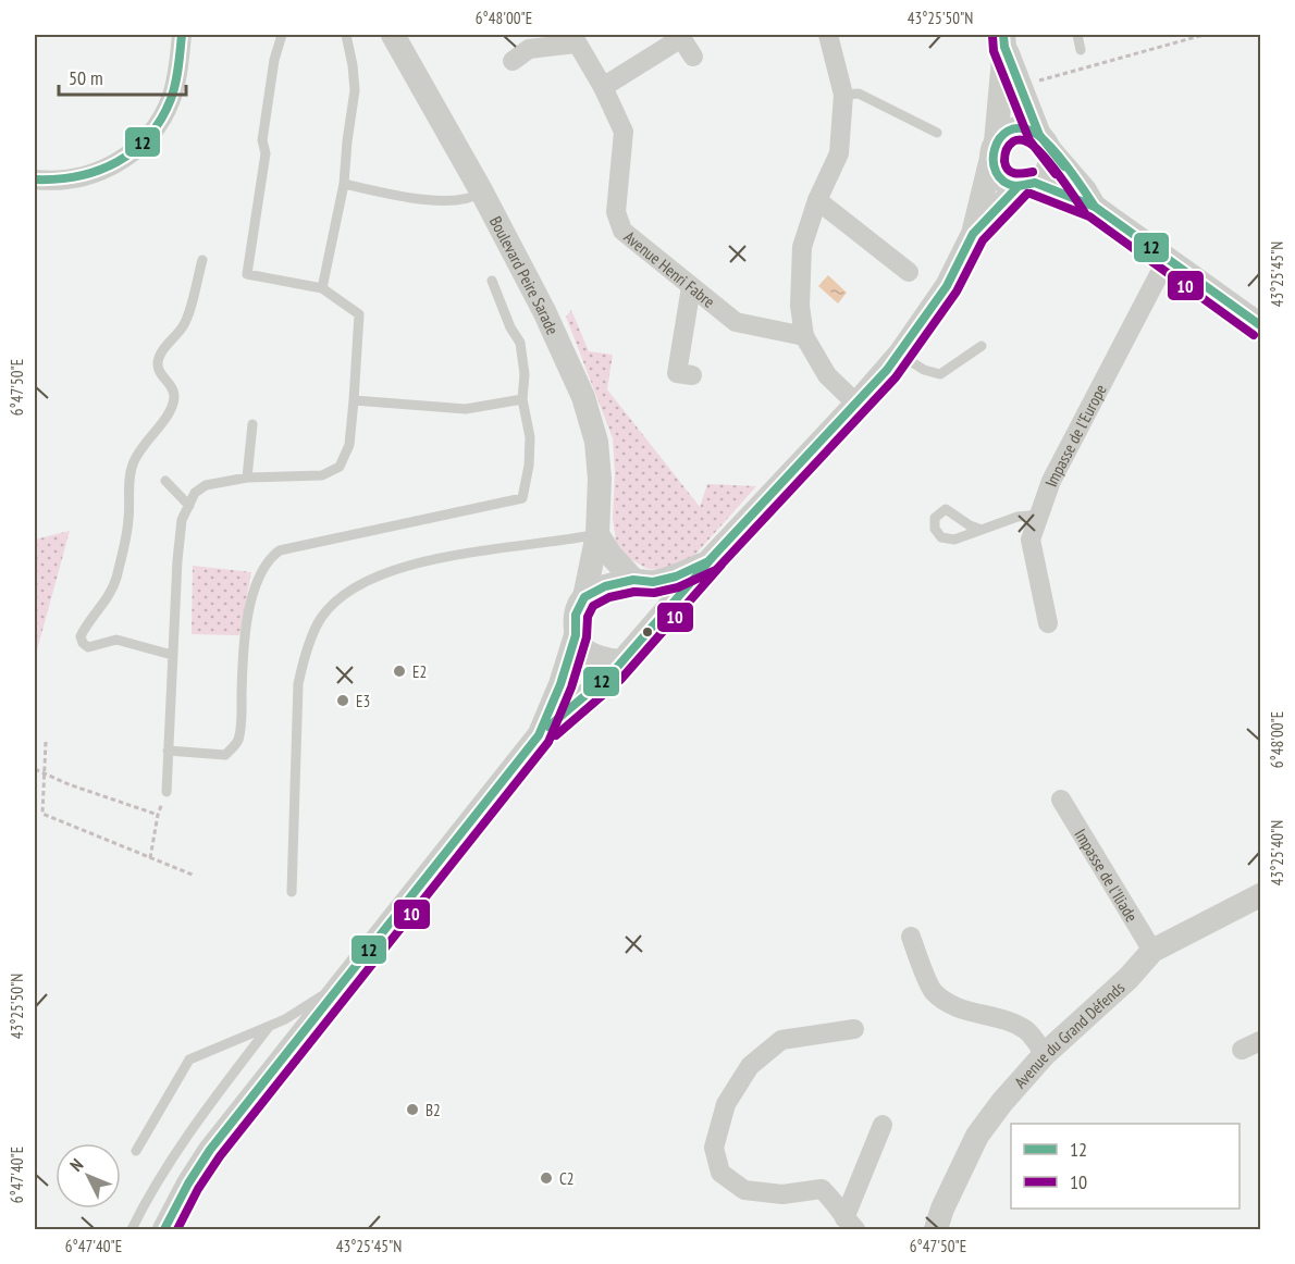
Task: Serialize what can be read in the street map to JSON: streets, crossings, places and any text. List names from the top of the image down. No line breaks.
{"streets":{"street":["Avenue Henri Fabre","Boulevard Peire Sarade","Impasse de l'Europe","Impasse de l'Iliade","Avenue du Grand Défends"]},"crossings":[["Impasse de l'Iliade","Avenue du Grand Défends"]],"places":["E2","E3","B2","C2"],"lines":["transit line 12","transit line 10"],"legend":["12","10"],"scale_bar":"50 m","north":"top left","coordinates":["6°48'00\"E","43°25'50\"N","43°25'45\"N","6°47'50\"E","43°25'40\"N","6°47'40\"E"]}
